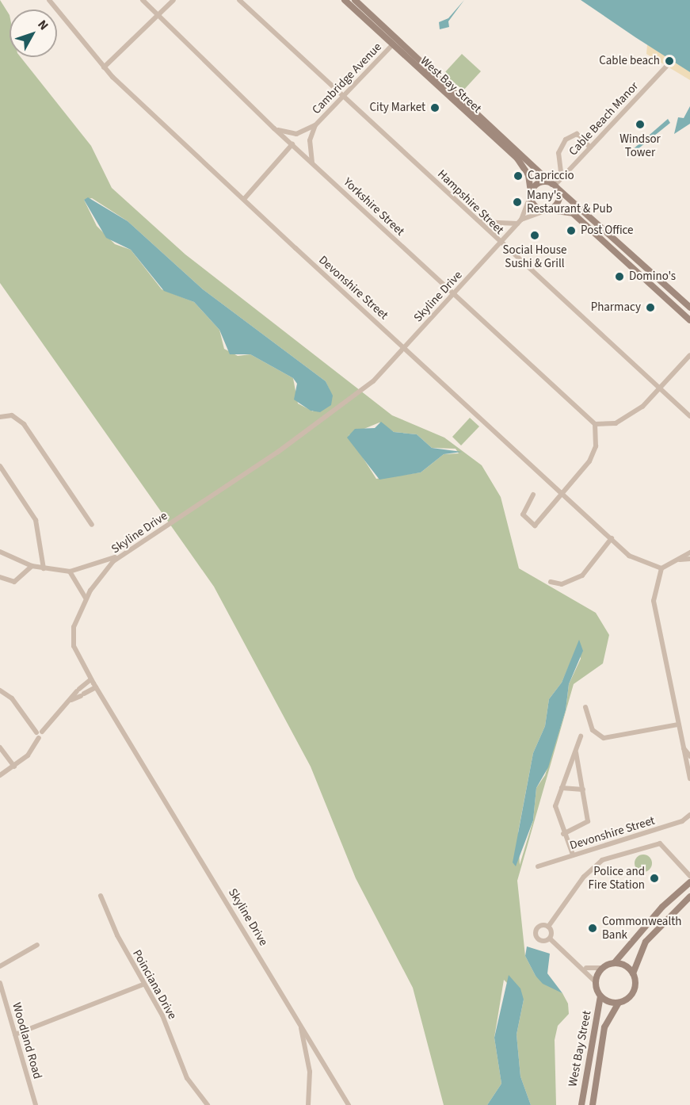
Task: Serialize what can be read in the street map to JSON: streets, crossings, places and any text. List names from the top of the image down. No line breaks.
{"streets":{"main road":["West Bay Street"],"street":["Cambridge Avenue","Cable Beach Manor","Hampshire Street","Yorkshire Street","Devonshire Street","Skyline Drive","Poinciana Drive","Woodland Road"]},"crossings":[["Cambridge Avenue","West Bay Street"],["Cambridge Avenue","Hampshire Street"],["Cambridge Avenue","Yorkshire Street"],["West Bay Street","Cable Beach Manor"],["West Bay Street","Skyline Drive"],["Cable Beach Manor","Skyline Drive"],["Hampshire Street","Skyline Drive"],["Yorkshire Street","Skyline Drive"],["Devonshire Street","Skyline Drive"]],"places":["Cable beach","City Market","Windsor Tower","Capriccio","Many's Restaurant & Pub","Post Office","Social House Sushi & Grill","Domino's","Pharmacy","Police and Fire Station","Commonwealth Bank"],"north":"top right"}
